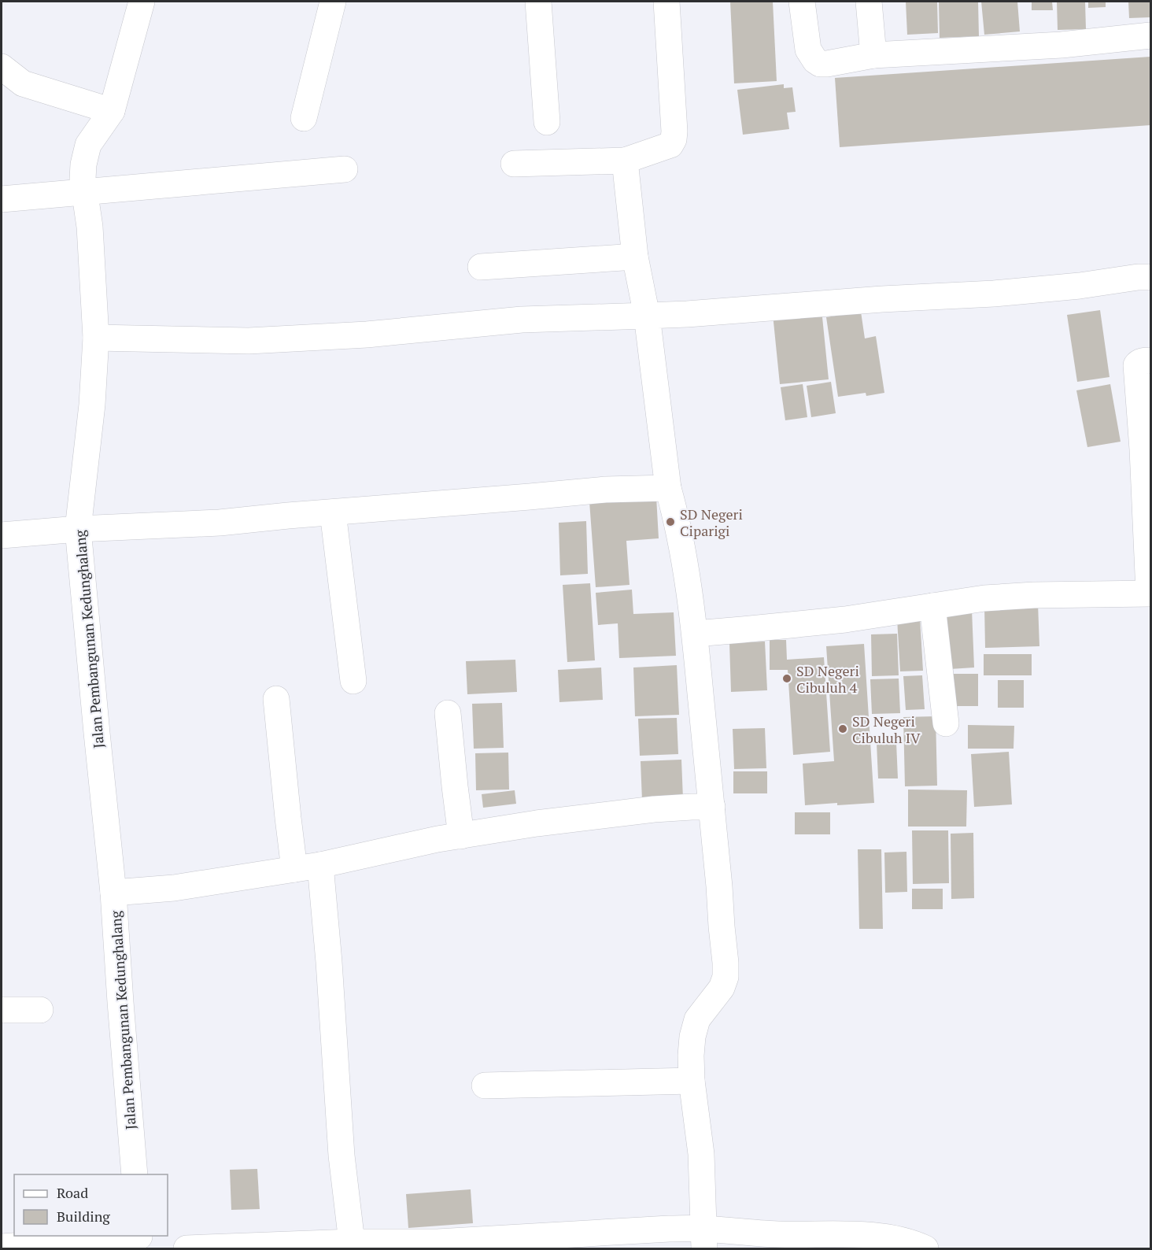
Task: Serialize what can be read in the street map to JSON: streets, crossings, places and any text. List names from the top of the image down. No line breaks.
{"streets":{"street":["Jalan Pembangunan Kedunghalang"]},"places":["SD Negeri Ciparigi","SD Negeri Cibuluh 4","SD Negeri Cibuluh IV"],"legend":["Road","Building"]}
